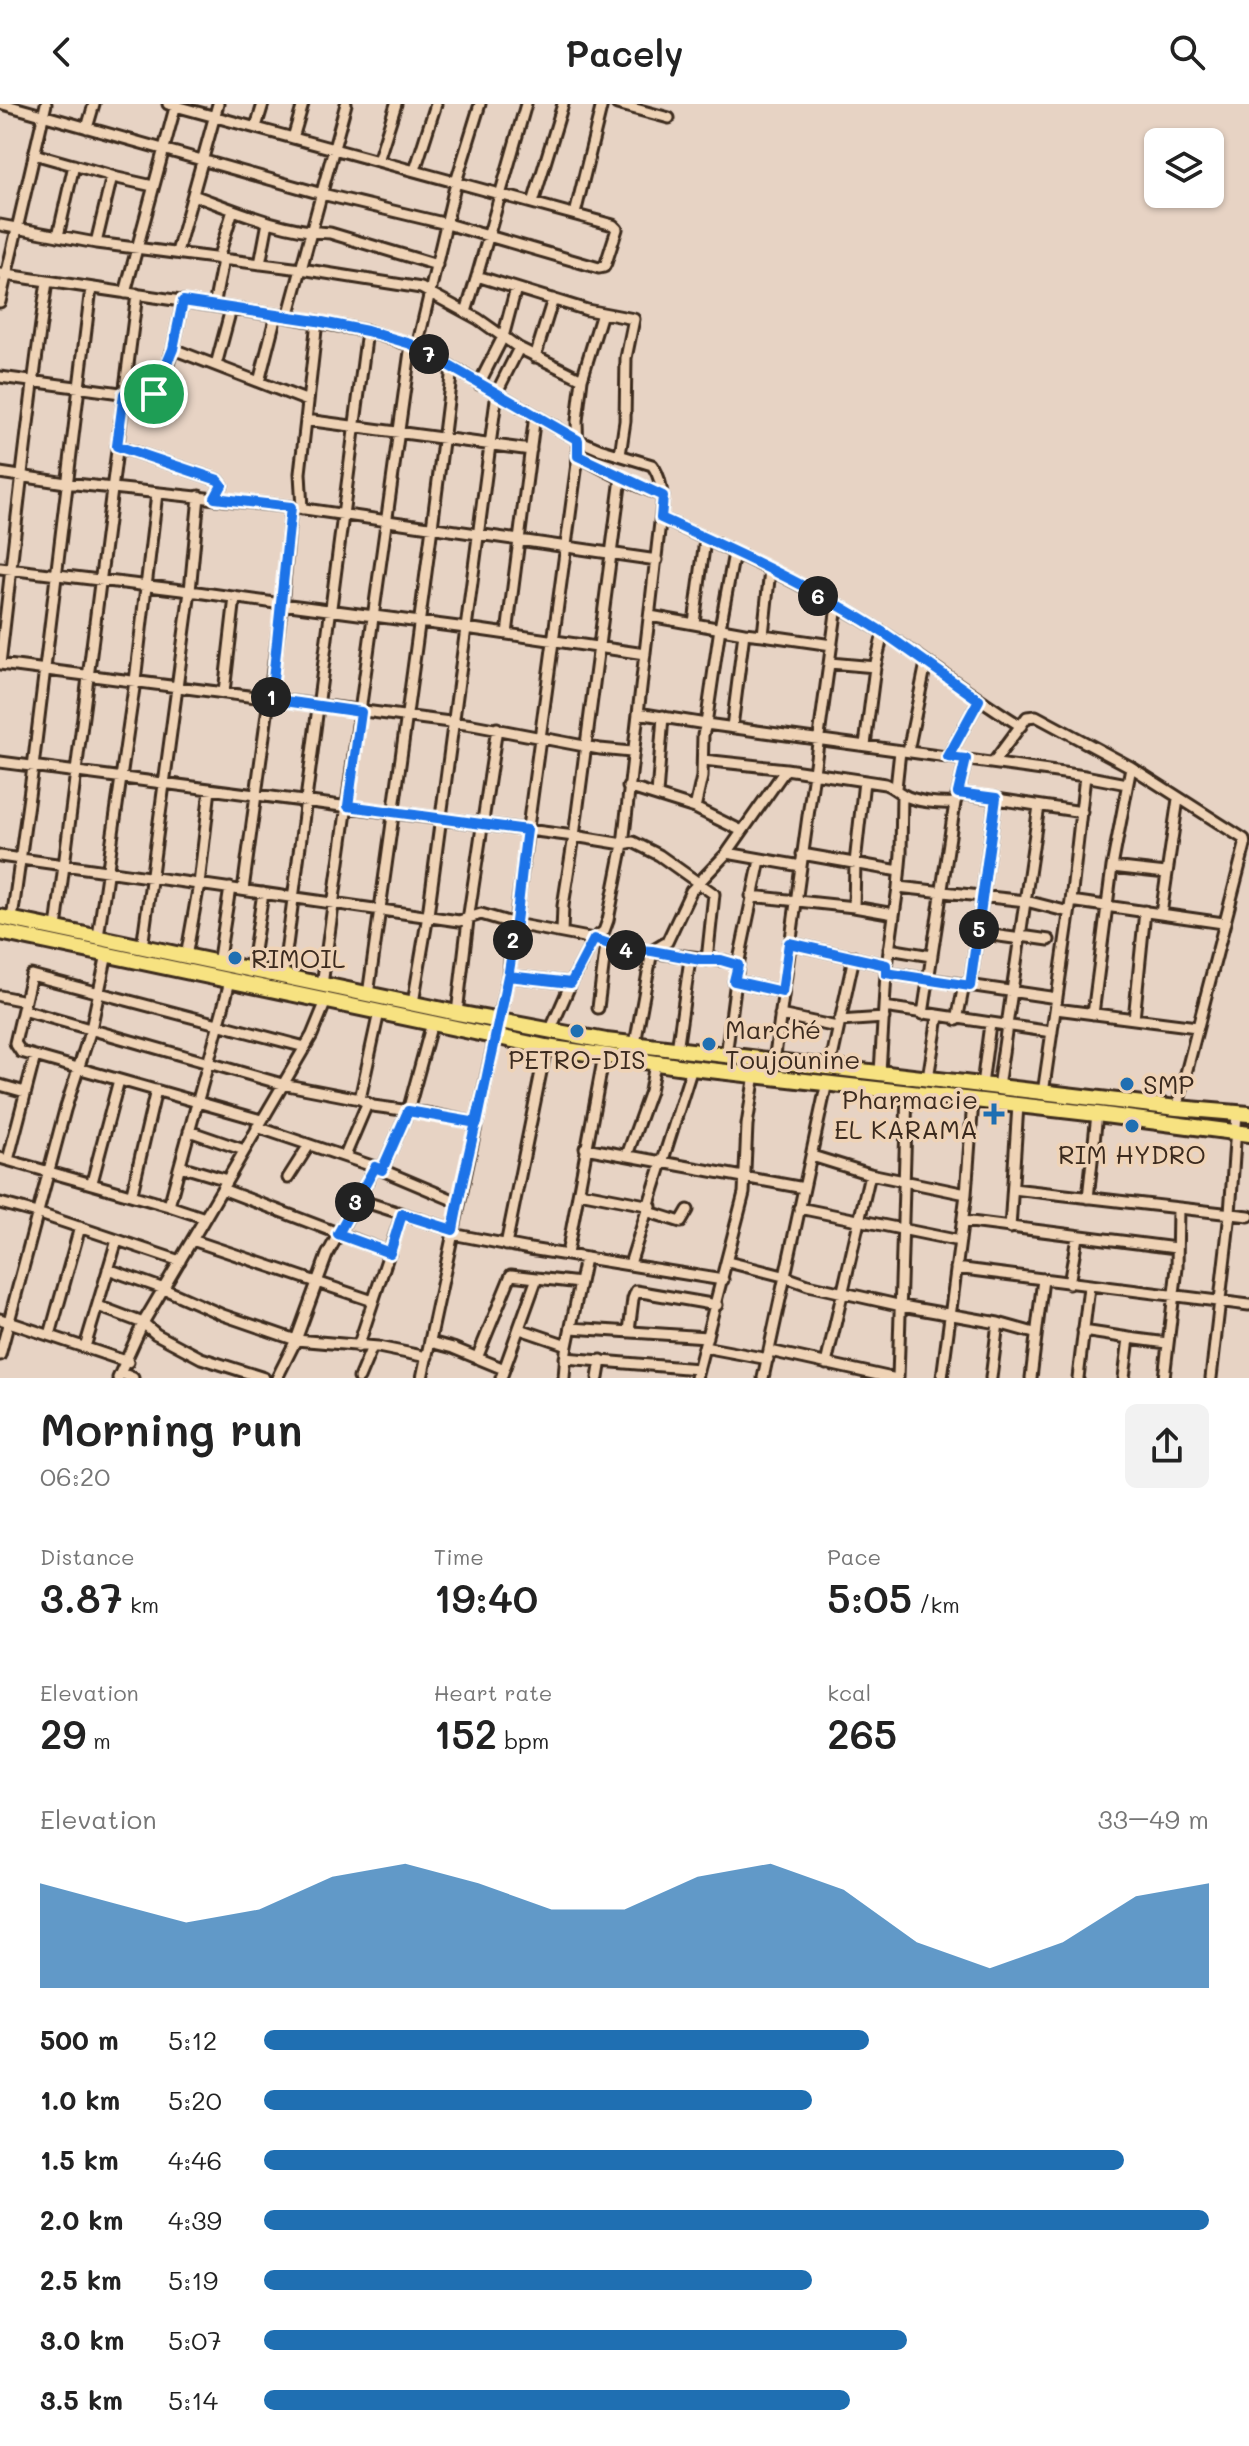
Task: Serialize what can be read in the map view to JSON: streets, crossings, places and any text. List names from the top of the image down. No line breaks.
{"places":{"other":["RIMOIL","PETRO-DIS","Marché Toujounine","SMP","RIM HYDRO"],"health":["Pharmacie EL KARAMA"]},"page":{"header":"Pacely","pins":["7","6","1","5","2","4","3"],"heading":["Morning run","06:20"],"stats":[["Distance","3.87 km"],["Time","19:40"],["Pace","5:05 /km"],["Elevation","29 m"],["Heart rate","152 bpm"],["kcal","265"]],"chart":["Elevation","33–49 m"],"list":[{"name":"500 m","note":"5:12"},{"name":"1.0 km","note":"5:20"},{"name":"1.5 km","note":"4:46"},{"name":"2.0 km","note":"4:39"},{"name":"2.5 km","note":"5:19"},{"name":"3.0 km","note":"5:07"},{"name":"3.5 km","note":"5:14"}]}}
